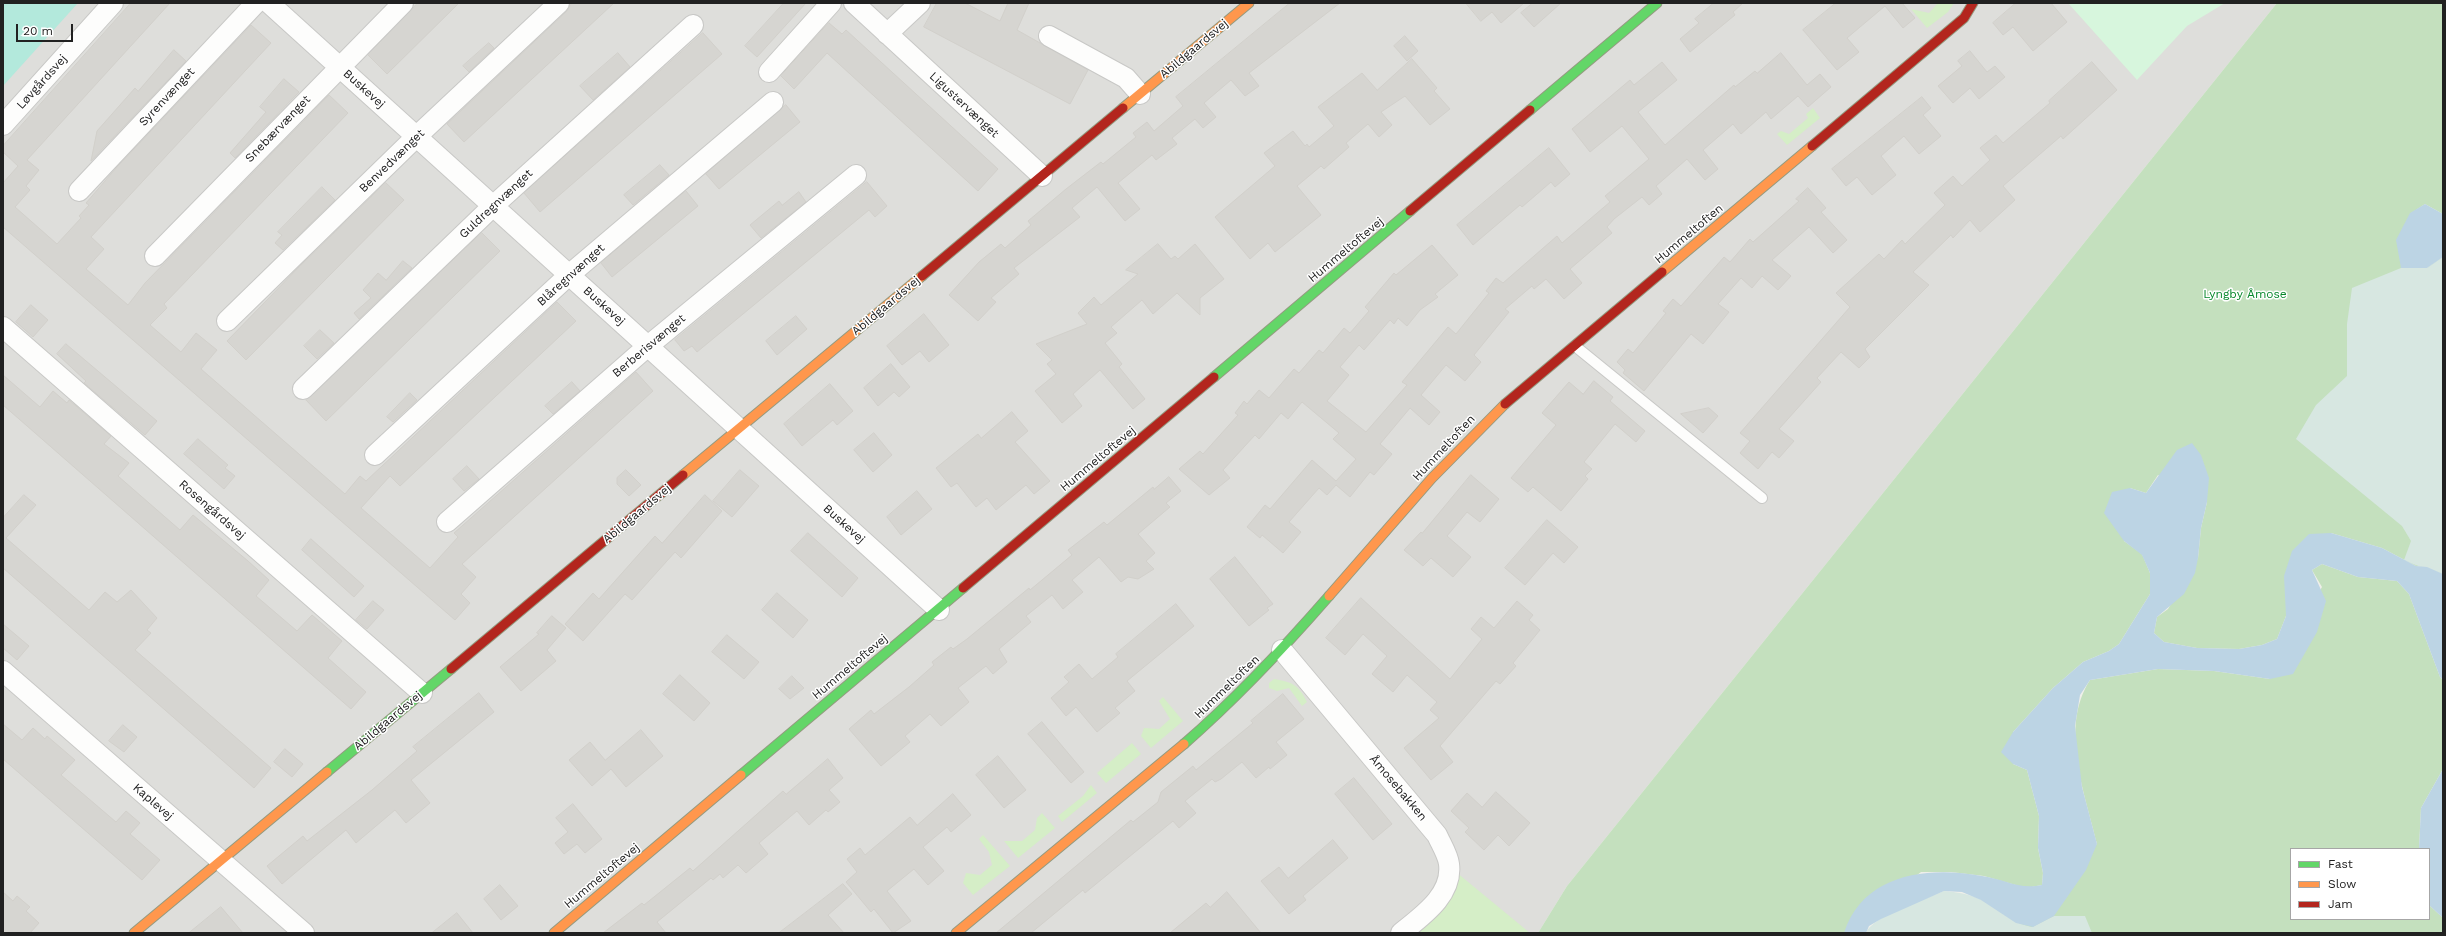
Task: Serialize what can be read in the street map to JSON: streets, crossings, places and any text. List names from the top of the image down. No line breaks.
{"streets":{"street":["Abildgaardsvej","Løvgårdsvej","Buskevej","Syrenvænget","Ligustervænget","Snebærvænget","Benvedvænget","Guldregnvænget","Hummeltoften","Hummeltoftevej","Blåregnvænget","Berberisvænget","Rosengårdsvej","Åmosebakken","Kaplevej"]},"crossings":[["Abildgaardsvej","Buskevej"],["Abildgaardsvej","Ligustervænget"],["Abildgaardsvej","Rosengårdsvej"],["Abildgaardsvej","Kaplevej"],["Buskevej","Snebærvænget"],["Buskevej","Benvedvænget"],["Buskevej","Guldregnvænget"],["Buskevej","Hummeltoftevej"],["Buskevej","Blåregnvænget"],["Buskevej","Berberisvænget"],["Hummeltoften","Åmosebakken"]],"parks":["Lyngby Åmose"],"legend":["Fast","Slow","Jam"],"scale_bar":"20 m"}
